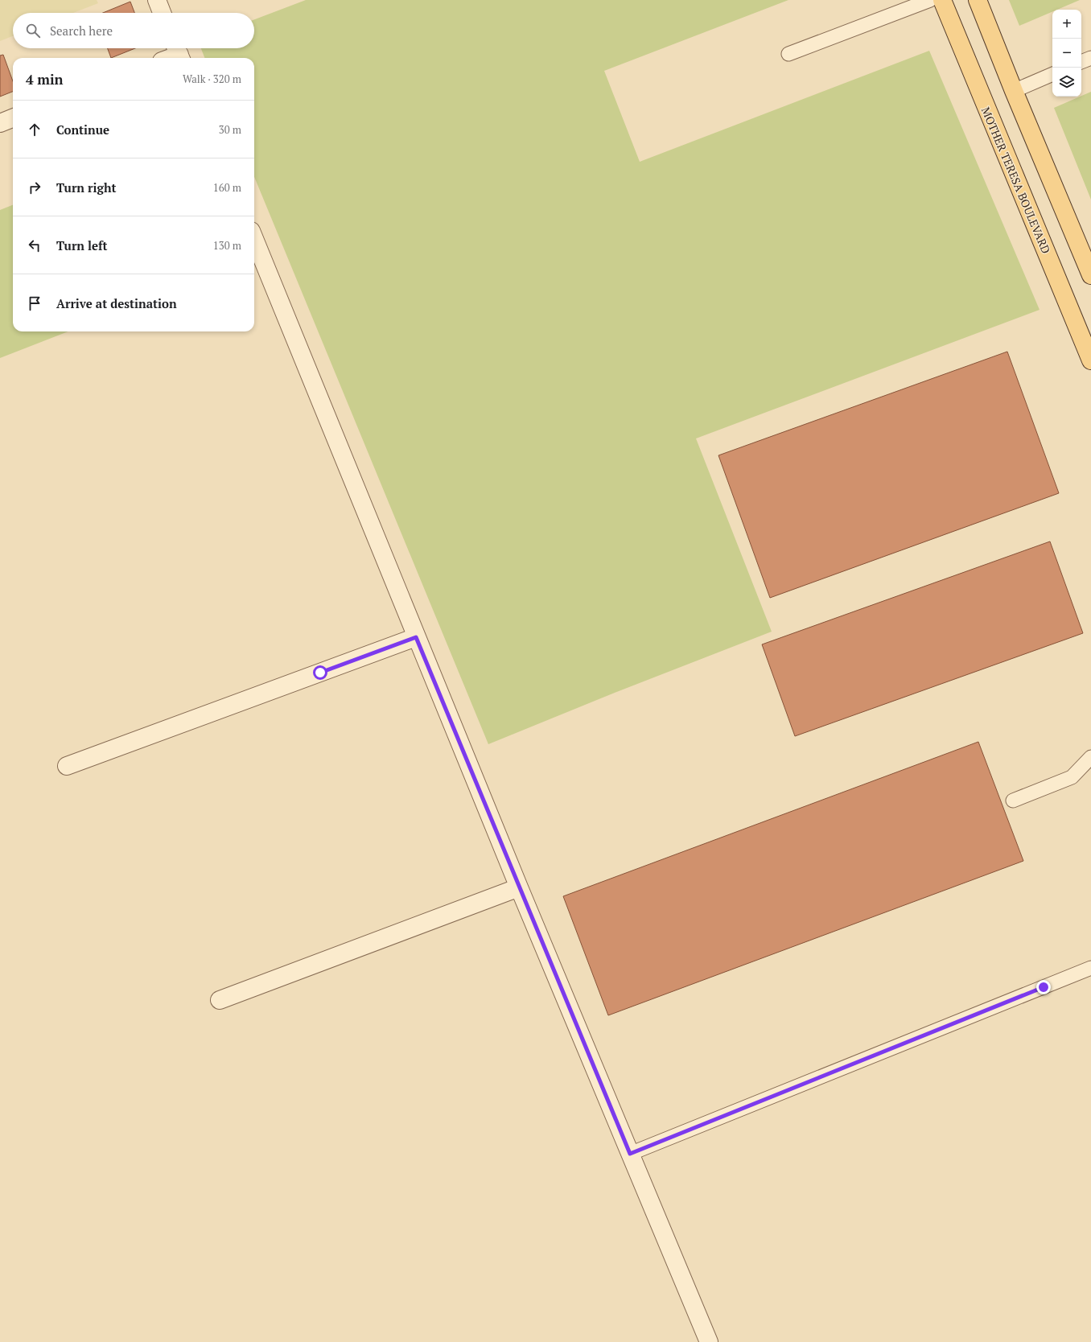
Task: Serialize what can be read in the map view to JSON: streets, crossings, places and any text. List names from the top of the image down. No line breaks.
{"streets":{"main road":["MOTHER TERESA BOULEVARD"]},"page":{"map_buttons":["+","−"],"search":"Search here","heading":["4 min","Walk · 320 m"],"list":[["Continue","30 m"],["Turn right","160 m"],["Turn left","130 m"],"Arrive at destination"]}}
